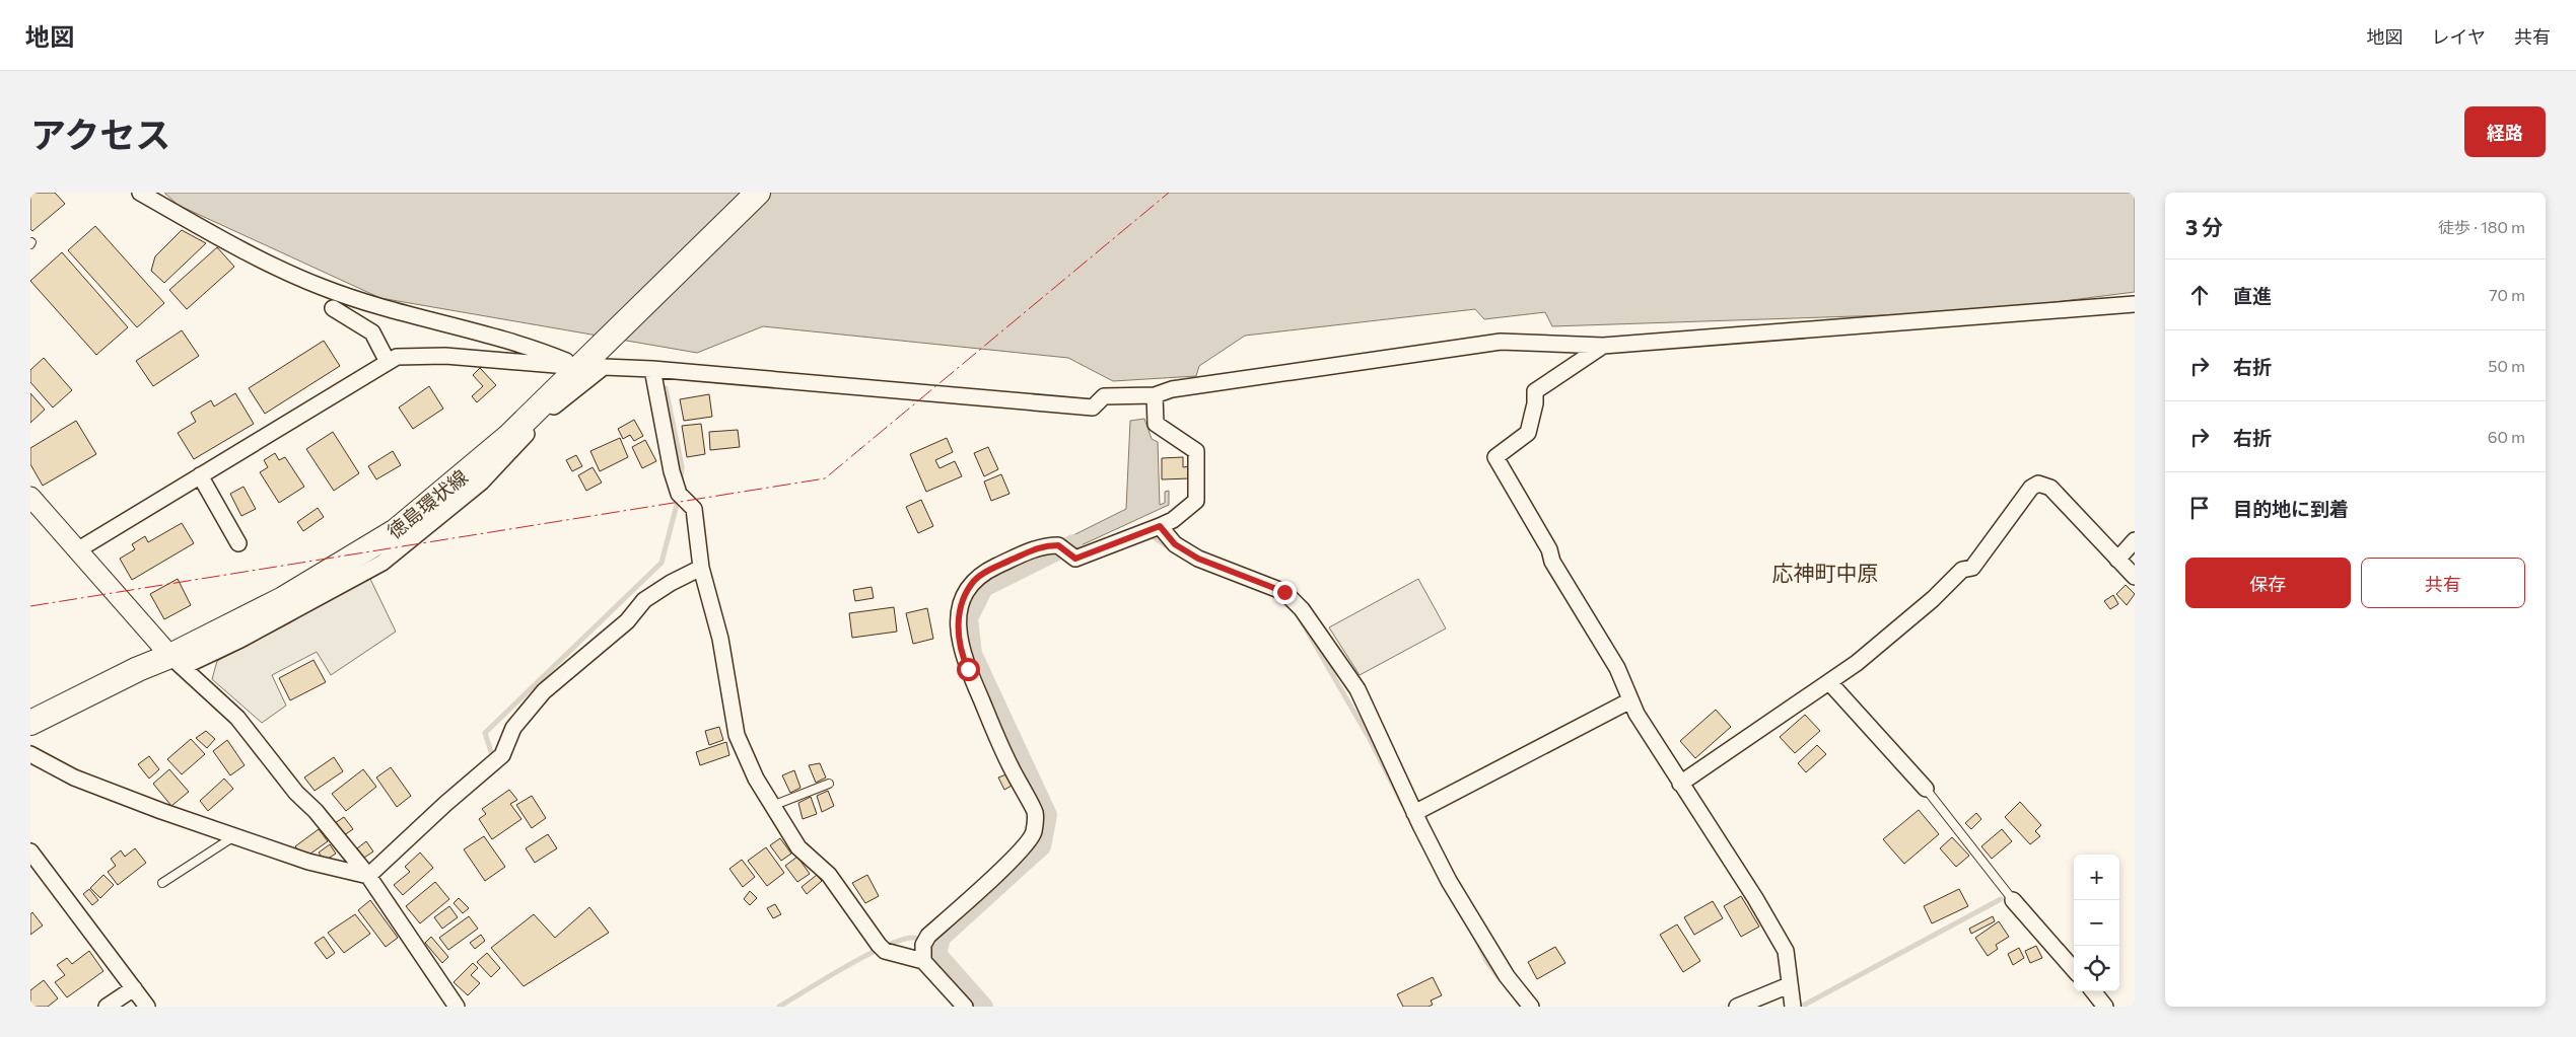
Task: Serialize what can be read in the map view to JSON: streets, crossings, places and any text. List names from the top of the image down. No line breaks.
{"streets":{"main road":["徳島環状線"]},"districts":["応神町中原"],"page":{"header":"地図","nav":["地図","レイヤ","共有"],"title":"アクセス","buttons":["経路",["保存","共有"]],"heading":["3 分","徒歩 · 180 m"],"list":[["直進","70 m"],["右折","50 m"],["右折","60 m"],"目的地に到着"],"map_buttons":["+","−"]}}
